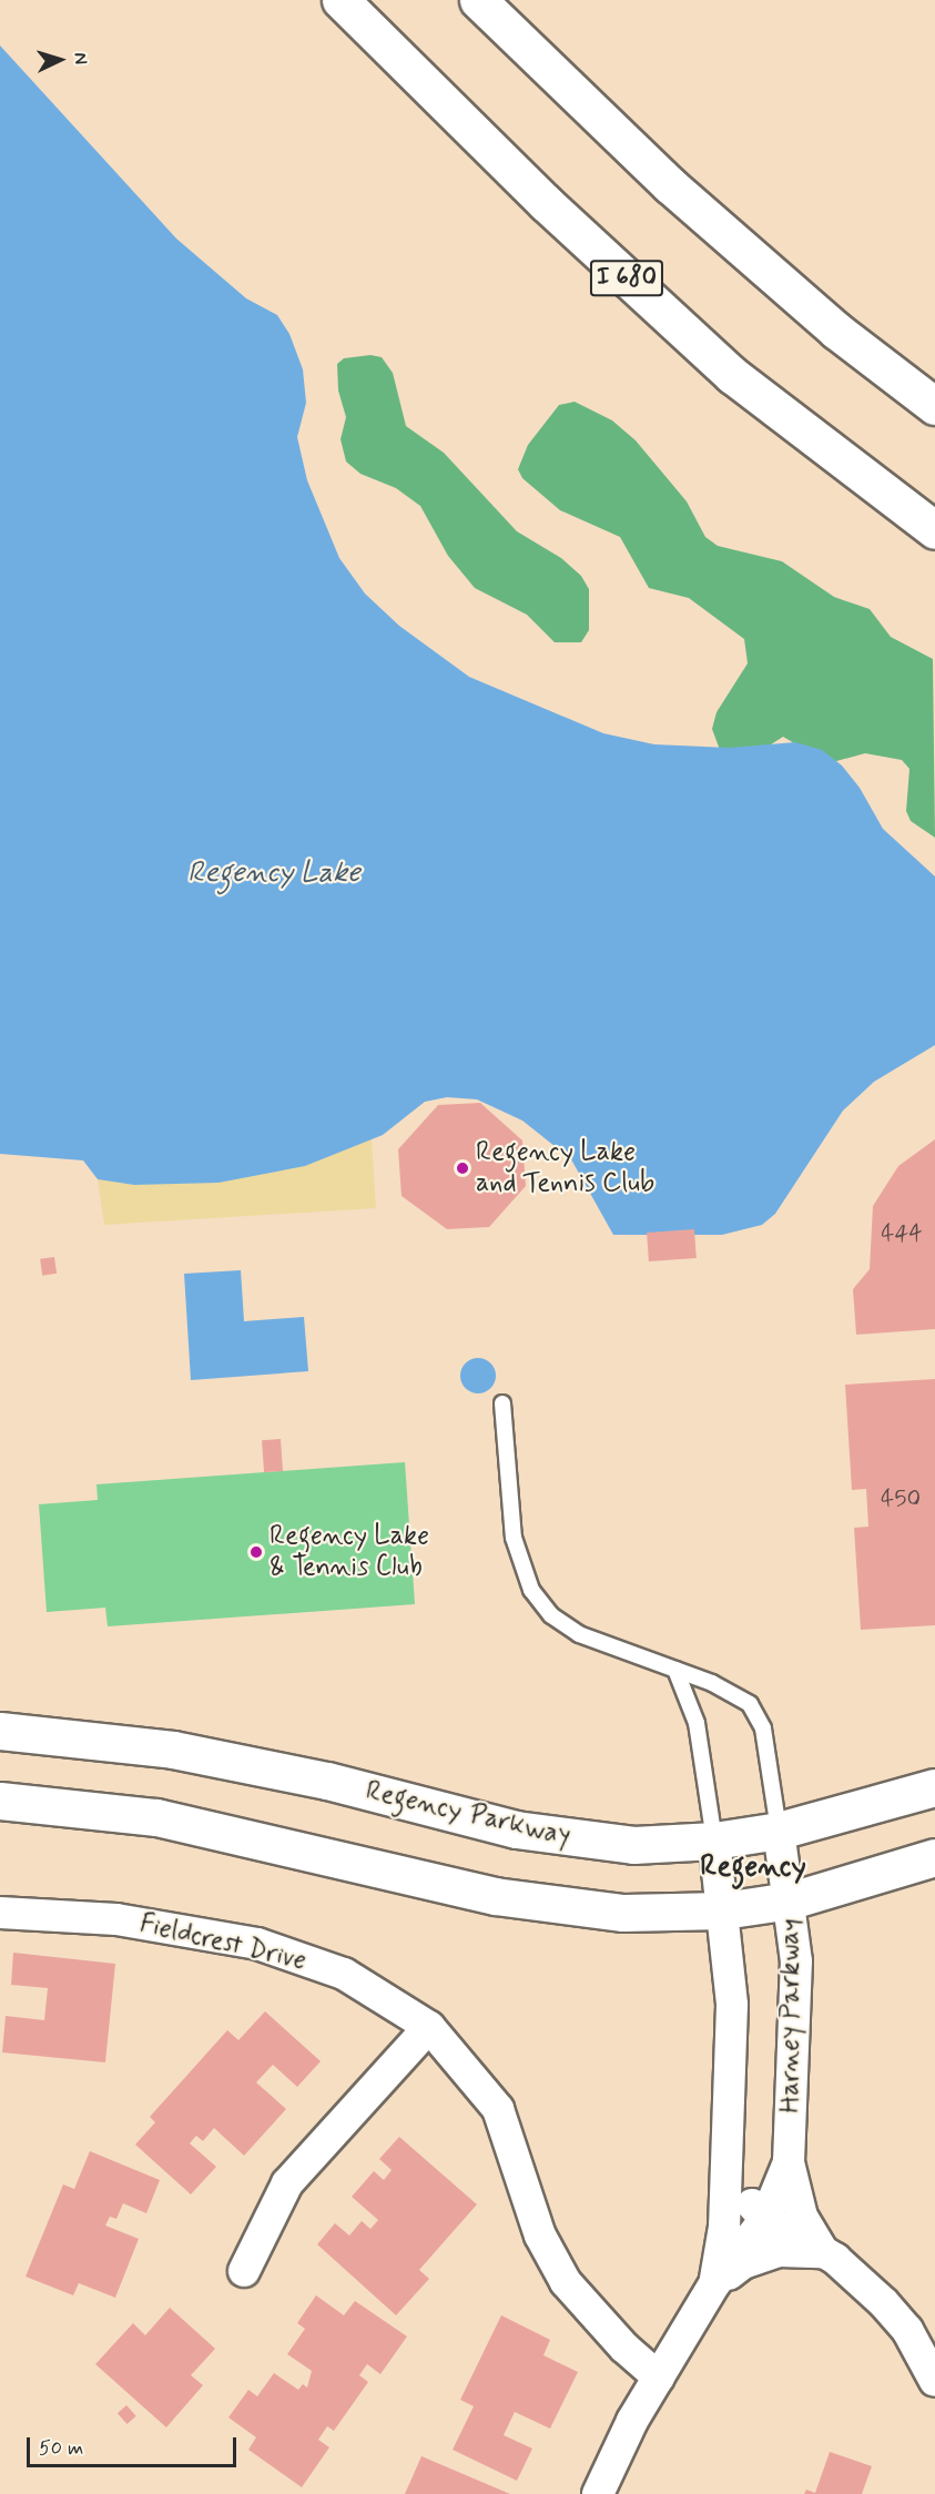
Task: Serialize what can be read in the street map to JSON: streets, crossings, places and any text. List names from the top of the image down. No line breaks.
{"streets":{"main road":["I 680","Regency Parkway"],"street":["Fieldcrest Drive","Harney Parkway"]},"crossings":[["Regency Parkway","Harney Parkway"],["Fieldcrest Drive","Harney Parkway"]],"districts":["Regency"],"water":["Regency Lake"],"places":["Regency Lake and Tennis Club","Regency Lake & Tennis Club"],"house_numbers":["444","450"],"scale_bar":"50 m","north":"right"}
